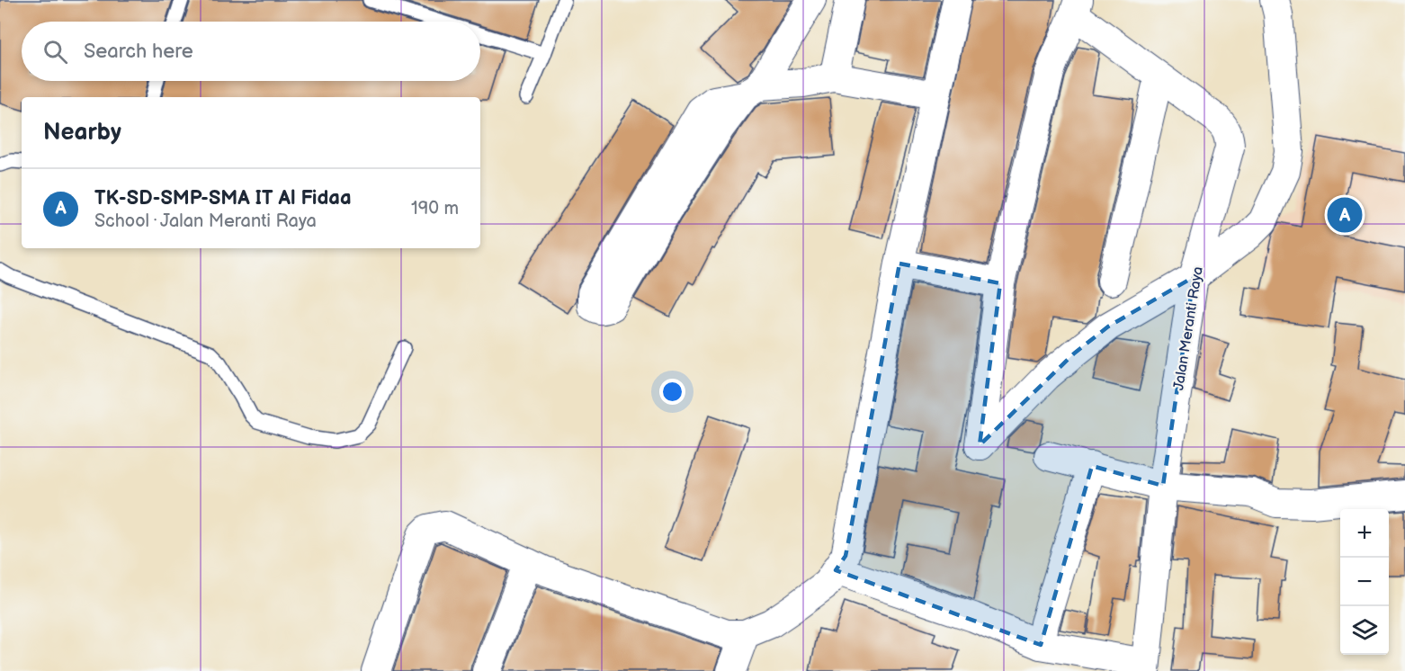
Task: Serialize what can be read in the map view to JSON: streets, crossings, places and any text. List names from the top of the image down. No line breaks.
{"streets":{"street":["Jalan Meranti Raya"]},"page":{"search":"Search here","heading":"Nearby","list":[{"mark":"A","name":"TK-SD-SMP-SMA IT Al Fidaa","note":"School · Jalan Meranti Raya","value":"190 m"}],"pins":"A","map_buttons":["+","−"]}}
